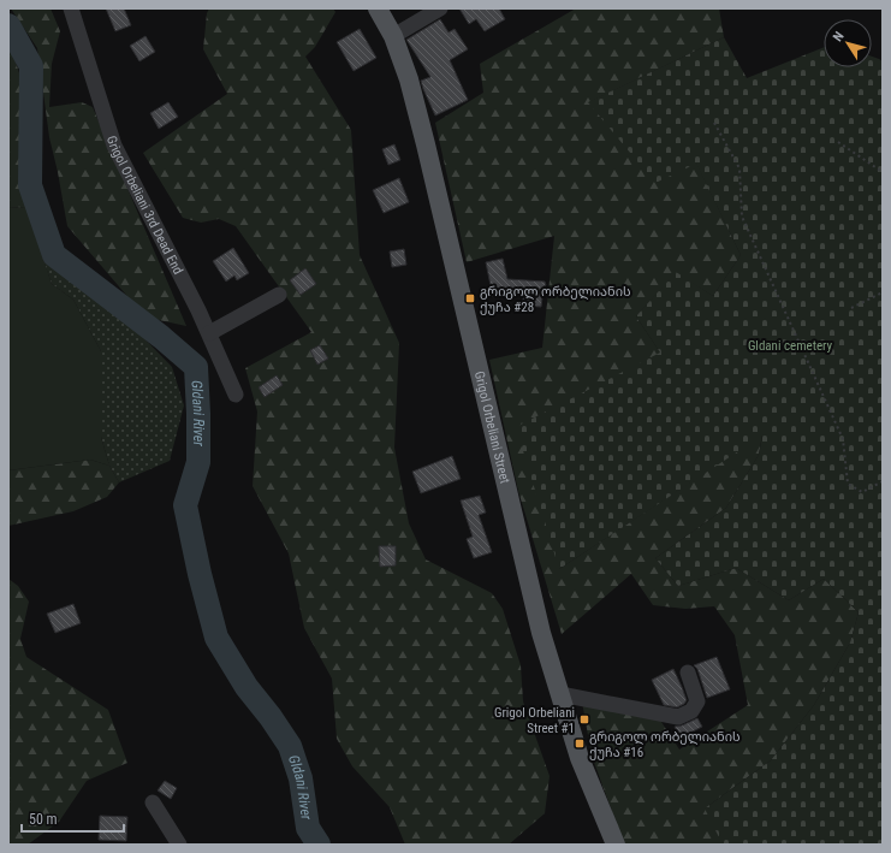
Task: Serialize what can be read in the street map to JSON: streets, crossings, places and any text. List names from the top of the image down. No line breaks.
{"streets":{"main road":["Grigol Orbeliani Street"],"street":["Grigol Orbeliani 3rd Dead End"]},"water":["Gldani River"],"parks":["Gldani cemetery"],"places":{"transit":["გრიგოლ ორბელიანის ქუჩა #28","Grigol Orbeliani Street #1","გრიგოლ ორბელიანის ქუჩა #16"]},"scale_bar":"50 m","north":"top left"}
